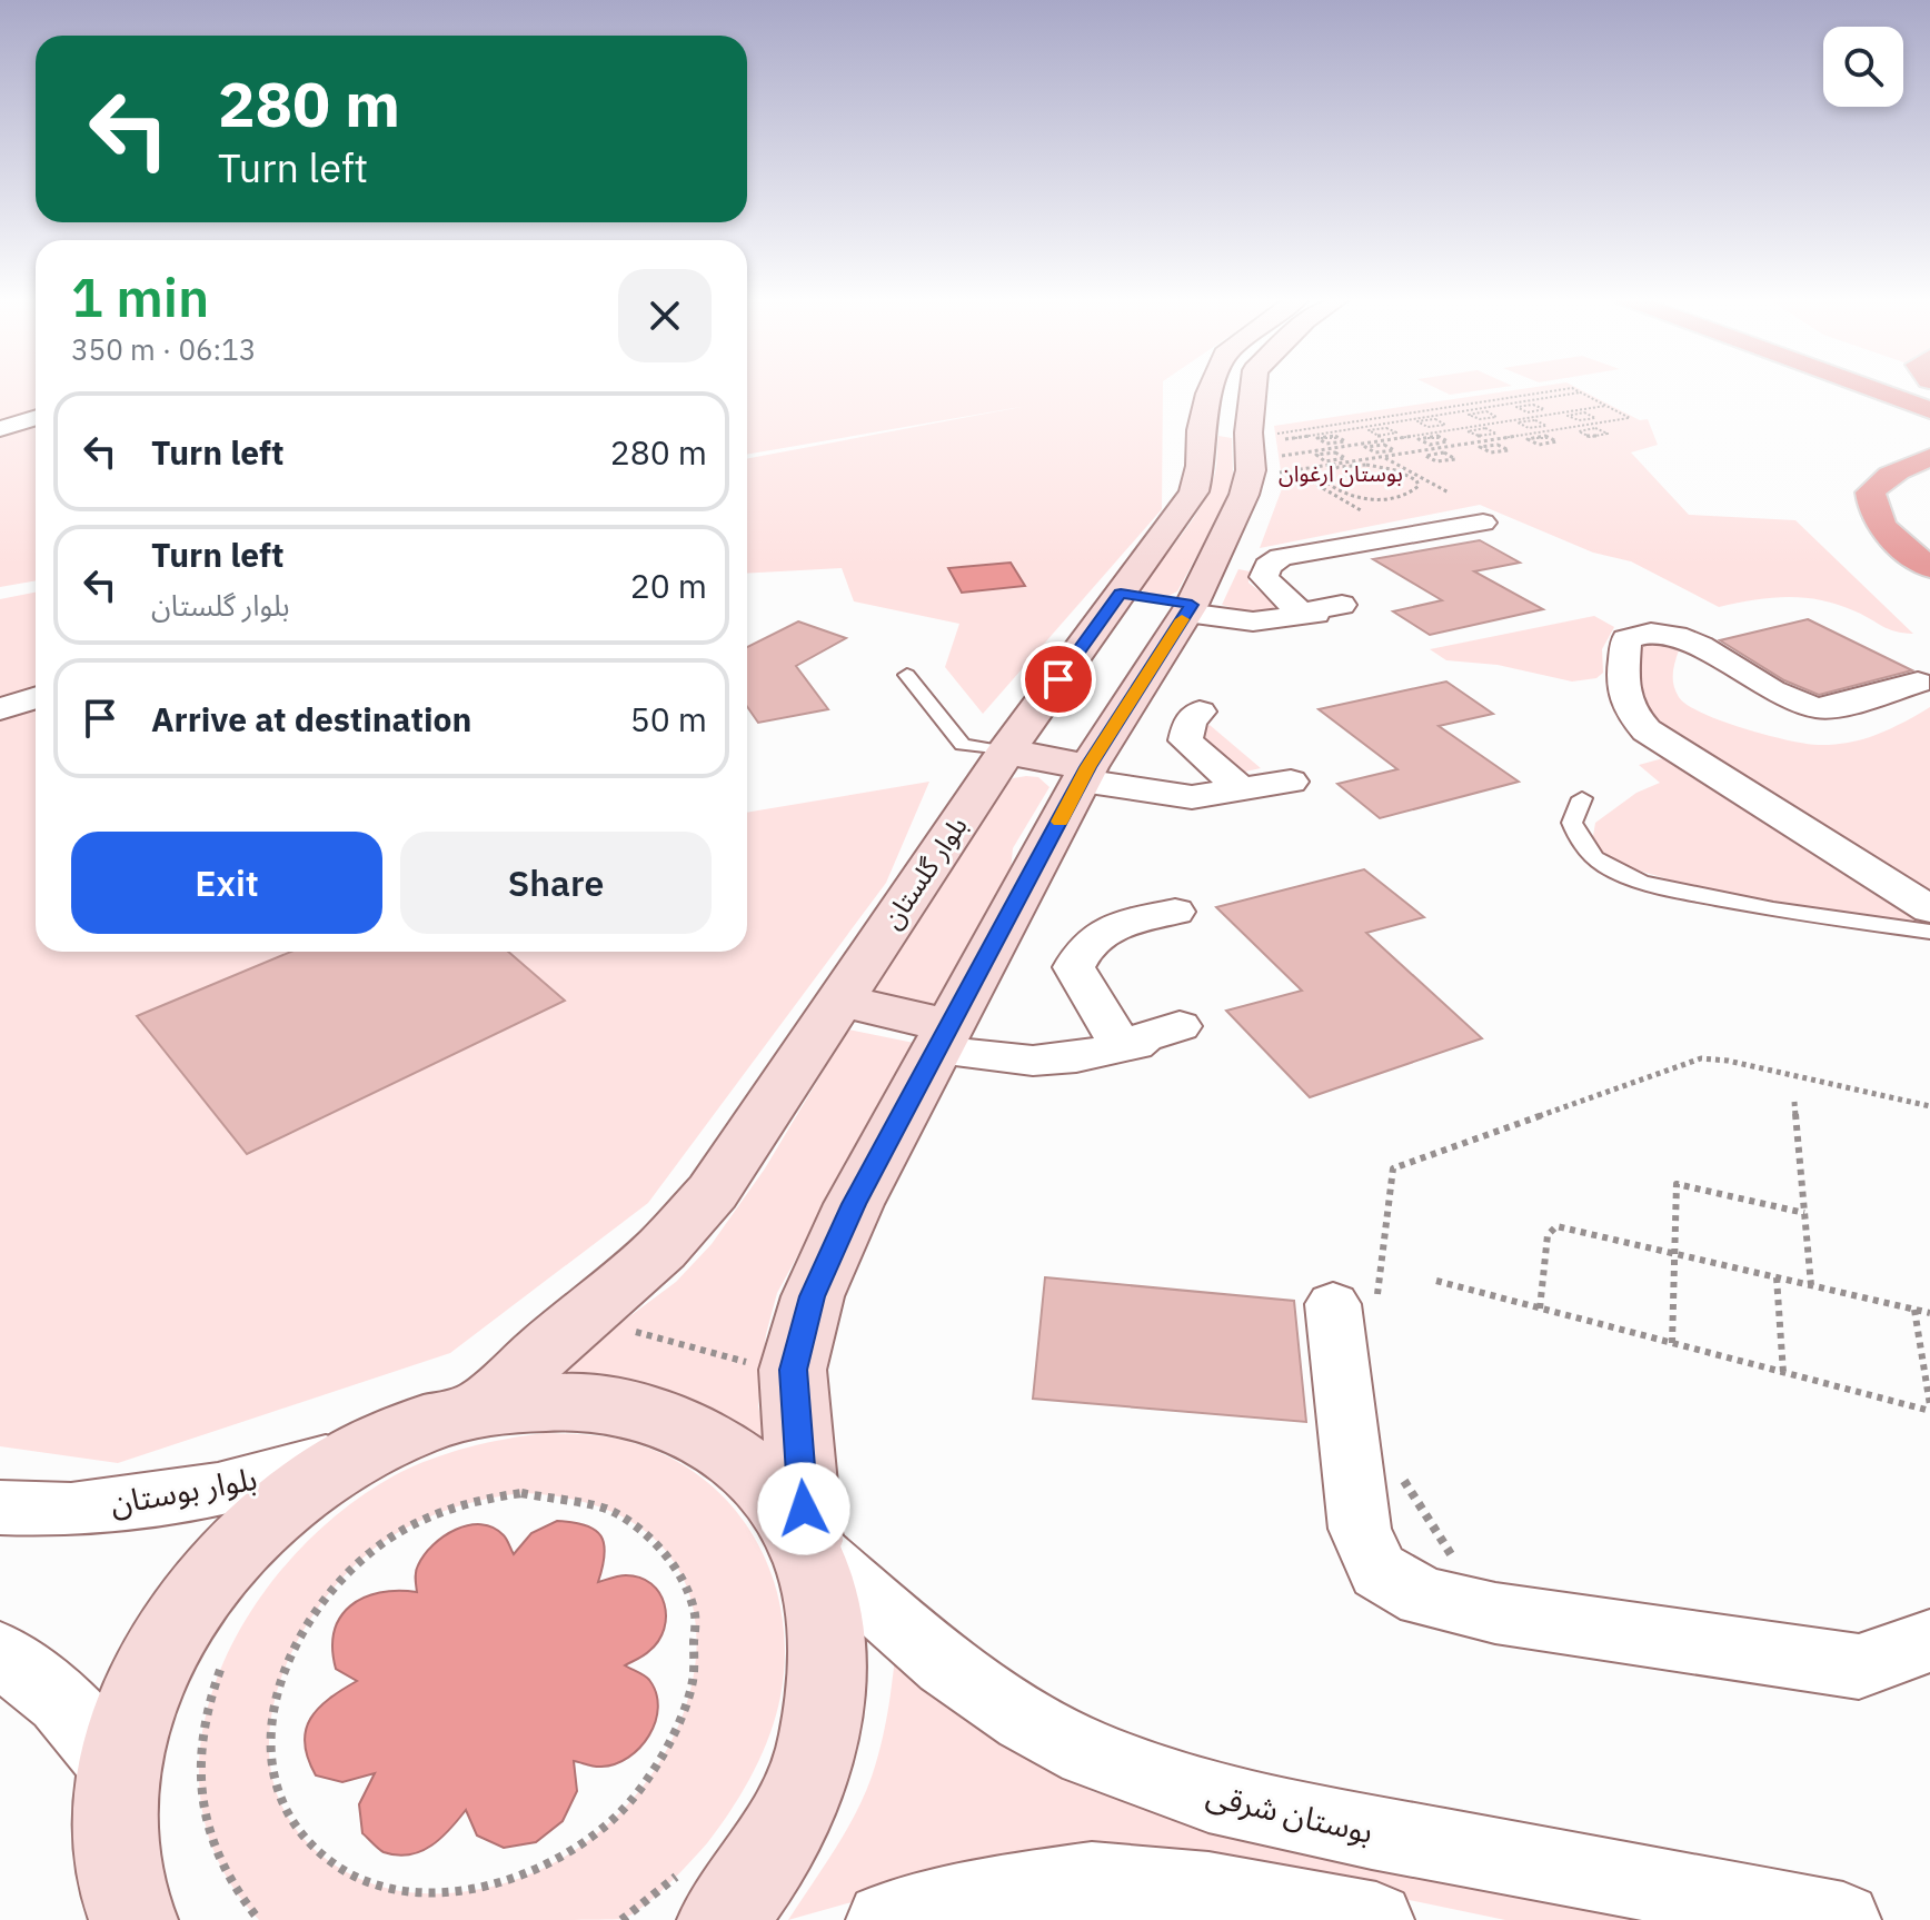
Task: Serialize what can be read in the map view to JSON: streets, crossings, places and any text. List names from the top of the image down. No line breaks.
{"streets":{"main road":["بلوار گلستان"],"street":["بلوار بوستان","بوستان شرقی"]},"parks":["بوستان ارغوان"],"page":{"turn":["280 m","Turn left"],"heading":["1 min","350 m · 06:13"],"list":[{"name":"Turn left","value":"280 m"},{"name":"Turn left","note":"بلوار گلستان","value":"20 m"},{"name":"Arrive at destination","value":"50 m"}],"buttons":["Exit","Share"]}}
